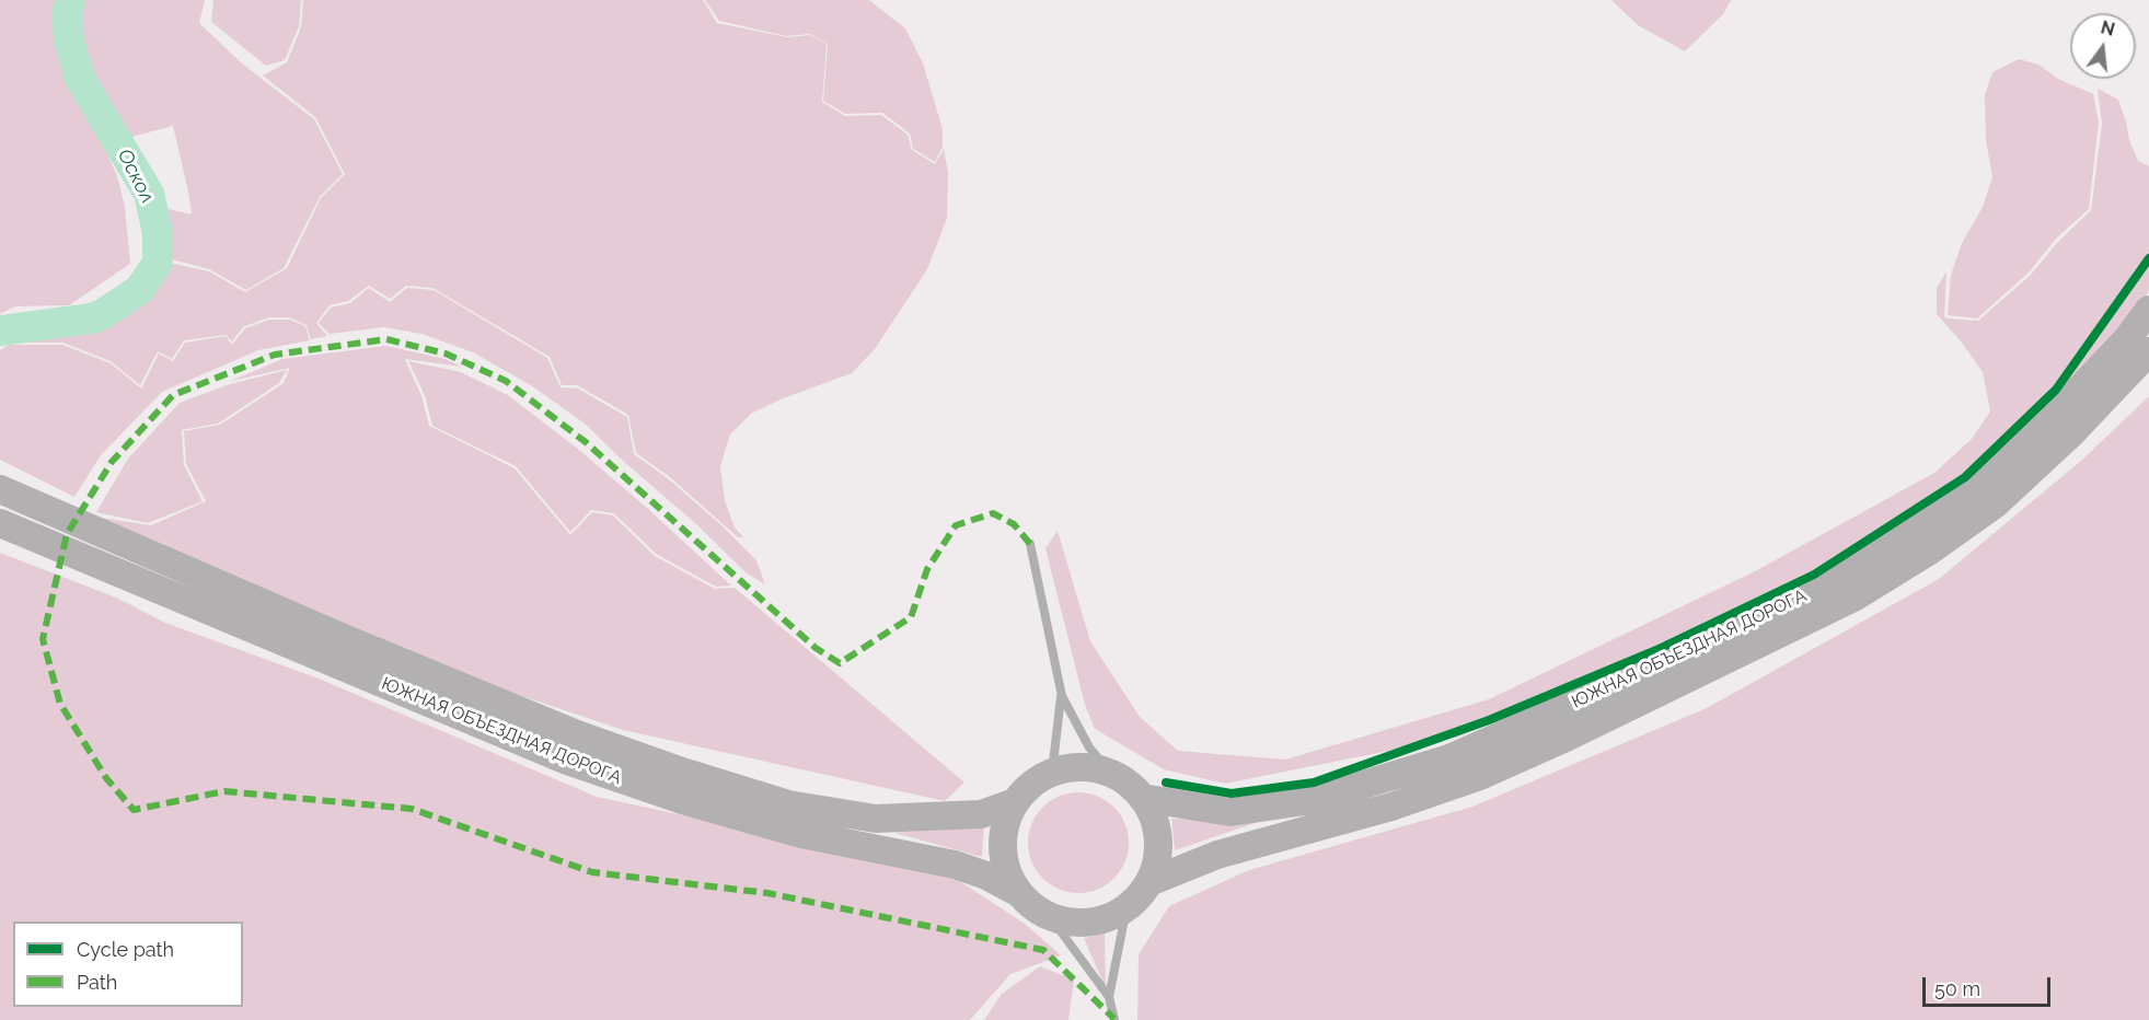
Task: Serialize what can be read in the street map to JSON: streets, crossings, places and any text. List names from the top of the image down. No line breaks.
{"streets":{"main road":["ЮЖНАЯ ОБЪЕЗДНАЯ ДОРОГА"]},"water":["Оскол"],"legend":["Cycle path","Path"],"scale_bar":"50 m","north":"top"}
